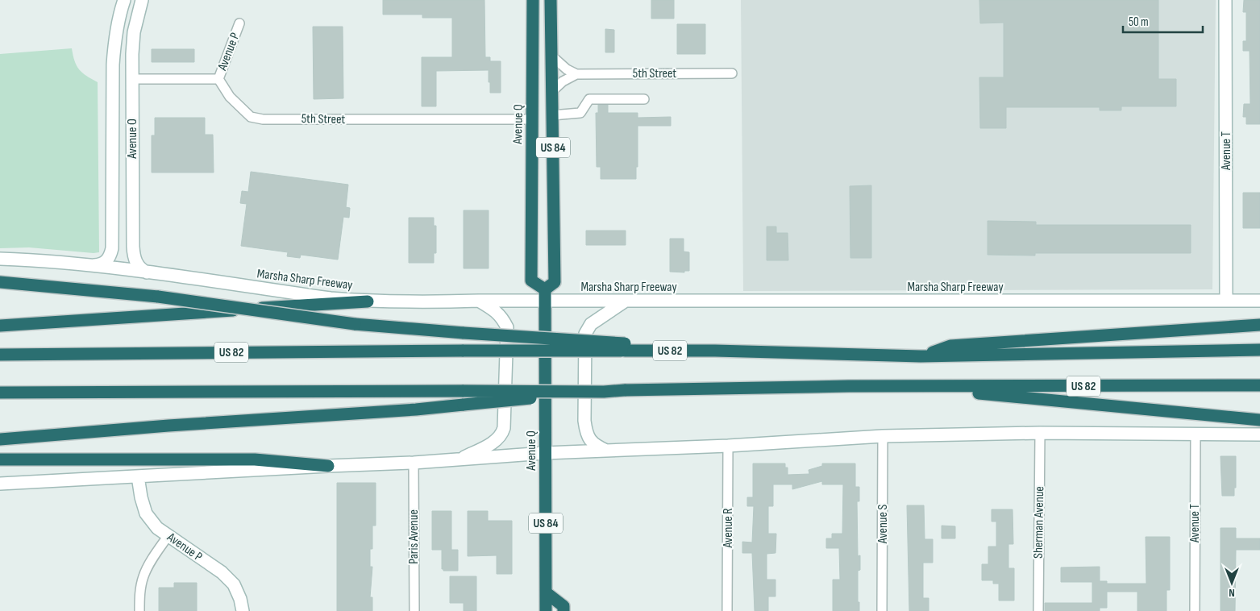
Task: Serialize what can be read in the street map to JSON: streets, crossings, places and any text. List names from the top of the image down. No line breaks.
{"streets":{"highway":["Avenue Q","US 84","US 82"],"main road":["Avenue P","Avenue O","Avenue T","Marsha Sharp Freeway"],"street":["5th Street","Sherman Avenue","Avenue S","Avenue R","Paris Avenue"]},"crossings":[["Avenue P","5th Street"],["5th Street","Avenue Q"],["Avenue Q","US 84"],["Avenue Q","Marsha Sharp Freeway"],["Avenue O","Marsha Sharp Freeway"],["US 84","Marsha Sharp Freeway"],["Avenue T","Marsha Sharp Freeway"]],"scale_bar":"50 m","north":"bottom"}
